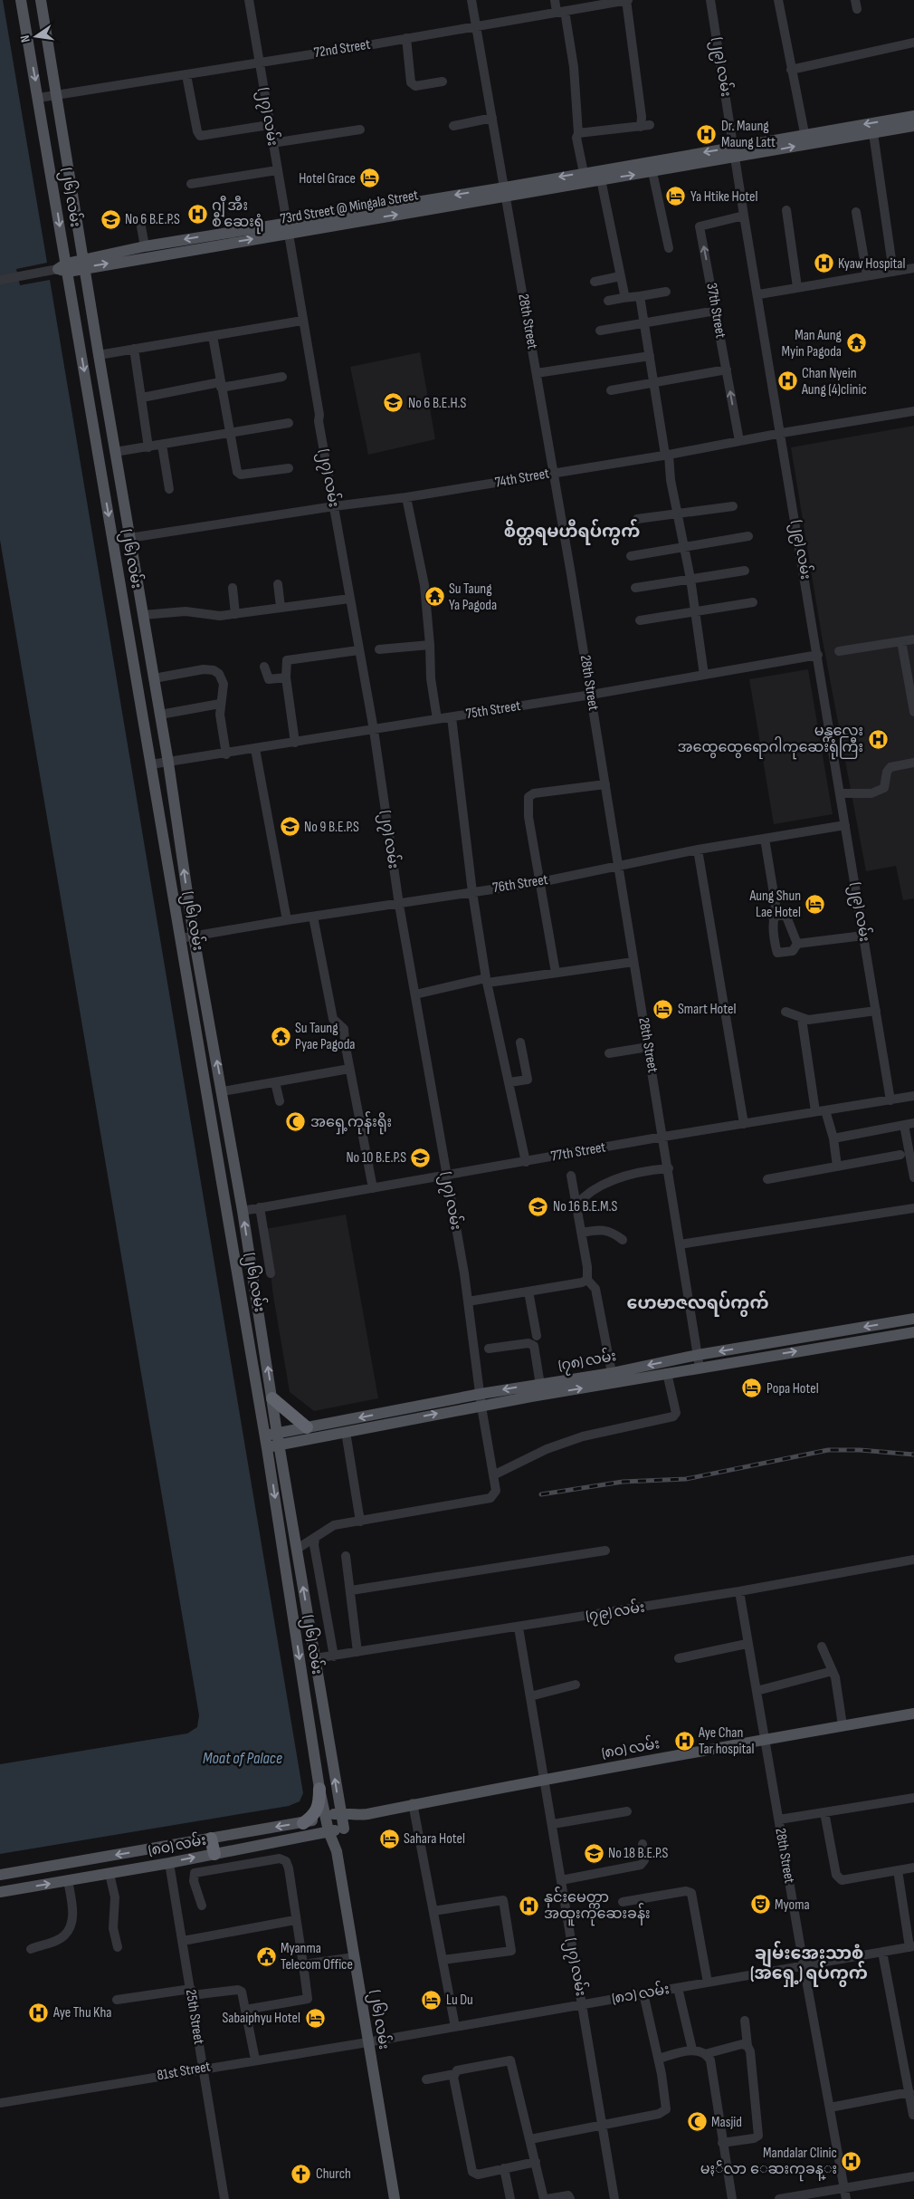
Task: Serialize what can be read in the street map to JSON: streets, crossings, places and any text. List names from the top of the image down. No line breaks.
{"streets":{"main road":["(၂၆) လမ်း","73rd Street @ Mingala Street","(၇၈) လမ်း","(၈၀) လမ်း"],"street":["72nd Street","(၂၉) လမ်း","(၂၇) လမ်း","37th Street","28th Street","74th Street","75th Street","76th Street","77th Street","(၇၉) လမ်း","(၈၁) လမ်း","25th Street","81st Street"]},"crossings":[["72nd Street","(၂၇) လမ်း"],["72nd Street","(၂၆) လမ်း"],["72nd Street","28th Street"],["(၂၉) လမ်း","73rd Street @ Mingala Street"],["(၂၉) လမ်း","37th Street"],["(၂၉) လမ်း","74th Street"],["(၂၉) လမ်း","75th Street"],["(၂၉) လမ်း","76th Street"],["(၂၉) လမ်း","77th Street"],["(၂၇) လမ်း","(၂၆) လမ်း"],["(၂၇) လမ်း","73rd Street @ Mingala Street"],["(၂၇) လမ်း","74th Street"],["(၂၇) လမ်း","75th Street"],["(၂၇) လမ်း","76th Street"],["(၂၇) လမ်း","77th Street"],["(၂၇) လမ်း","(၇၈) လမ်း"],["(၂၇) လမ်း","(၇၉) လမ်း"],["(၂၇) လမ်း","(၈၀) လမ်း"],["(၂၇) လမ်း","(၈၁) လမ်း"],["(၂၆) လမ်း","73rd Street @ Mingala Street"],["(၂၆) လမ်း","74th Street"],["(၂၆) လမ်း","75th Street"],["(၂၆) လမ်း","76th Street"],["(၂၆) လမ်း","77th Street"],["(၂၆) လမ်း","(၇၈) လမ်း"],["(၂၆) လမ်း","(၇၉) လမ်း"],["(၂၆) လမ်း","(၈၀) လမ်း"],["(၂၆) လမ်း","(၈၁) လမ်း"],["(၂၆) လမ်း","81st Street"],["73rd Street @ Mingala Street","28th Street"],["37th Street","74th Street"],["28th Street","74th Street"],["28th Street","75th Street"],["28th Street","76th Street"],["28th Street","77th Street"],["28th Street","(၇၈) လမ်း"],["28th Street","(၇၉) လမ်း"],["28th Street","(၈၀) လမ်း"],["28th Street","(၈၁) လမ်း"],["(၈၀) လမ်း","25th Street"],["(၈၁) လမ်း","81st Street"],["25th Street","81st Street"]],"districts":["စိတ္တရမဟီရပ်ကွက်","ဟေမာဇလရပ်ကွက်","ချမ်းအေးသာစံ (အရှေ့) ရပ်ကွက်"],"water":["Moat of Palace"],"places":{"hospital":["Dr. Maung Maung Latt","ဂျီ အီး စီ ဆေးရုံ","Kyaw Hospital","Chan Nyein Aung (4)clinic","မန္တလေး အထွေထွေရောဂါကုဆေးရုံကြီး","Aye Chan Tar hospital","နှင်းမေတ္တာ အထူးကုဆေးခန်း","Aye Thu Kha","Mandalar Clinic မႏၲလာ ေဆးကုခန္း"],"hotel":["Hotel Grace","Ya Htike Hotel","Aung Shun Lae Hotel","Smart Hotel","Popa Hotel","Sahara Hotel","Lu Du","Sabaiphyu Hotel"],"school or university":["No 6 B.E.P.S","No 6 B.E.H.S","No 9 B.E.P.S","No 10 B.E.P.S","No 16 B.E.M.S","No 18 B.E.P.S"],"temple":["Man Aung Myin Pagoda","Su Taung Ya Pagoda","Su Taung Pyae Pagoda"],"mosque":["အရှေ့ကုန်းရိုး","Masjid"],"theatre":["Myoma"],"public building":["Myanma Telecom Office"],"church":["Church"]},"north":"left"}
